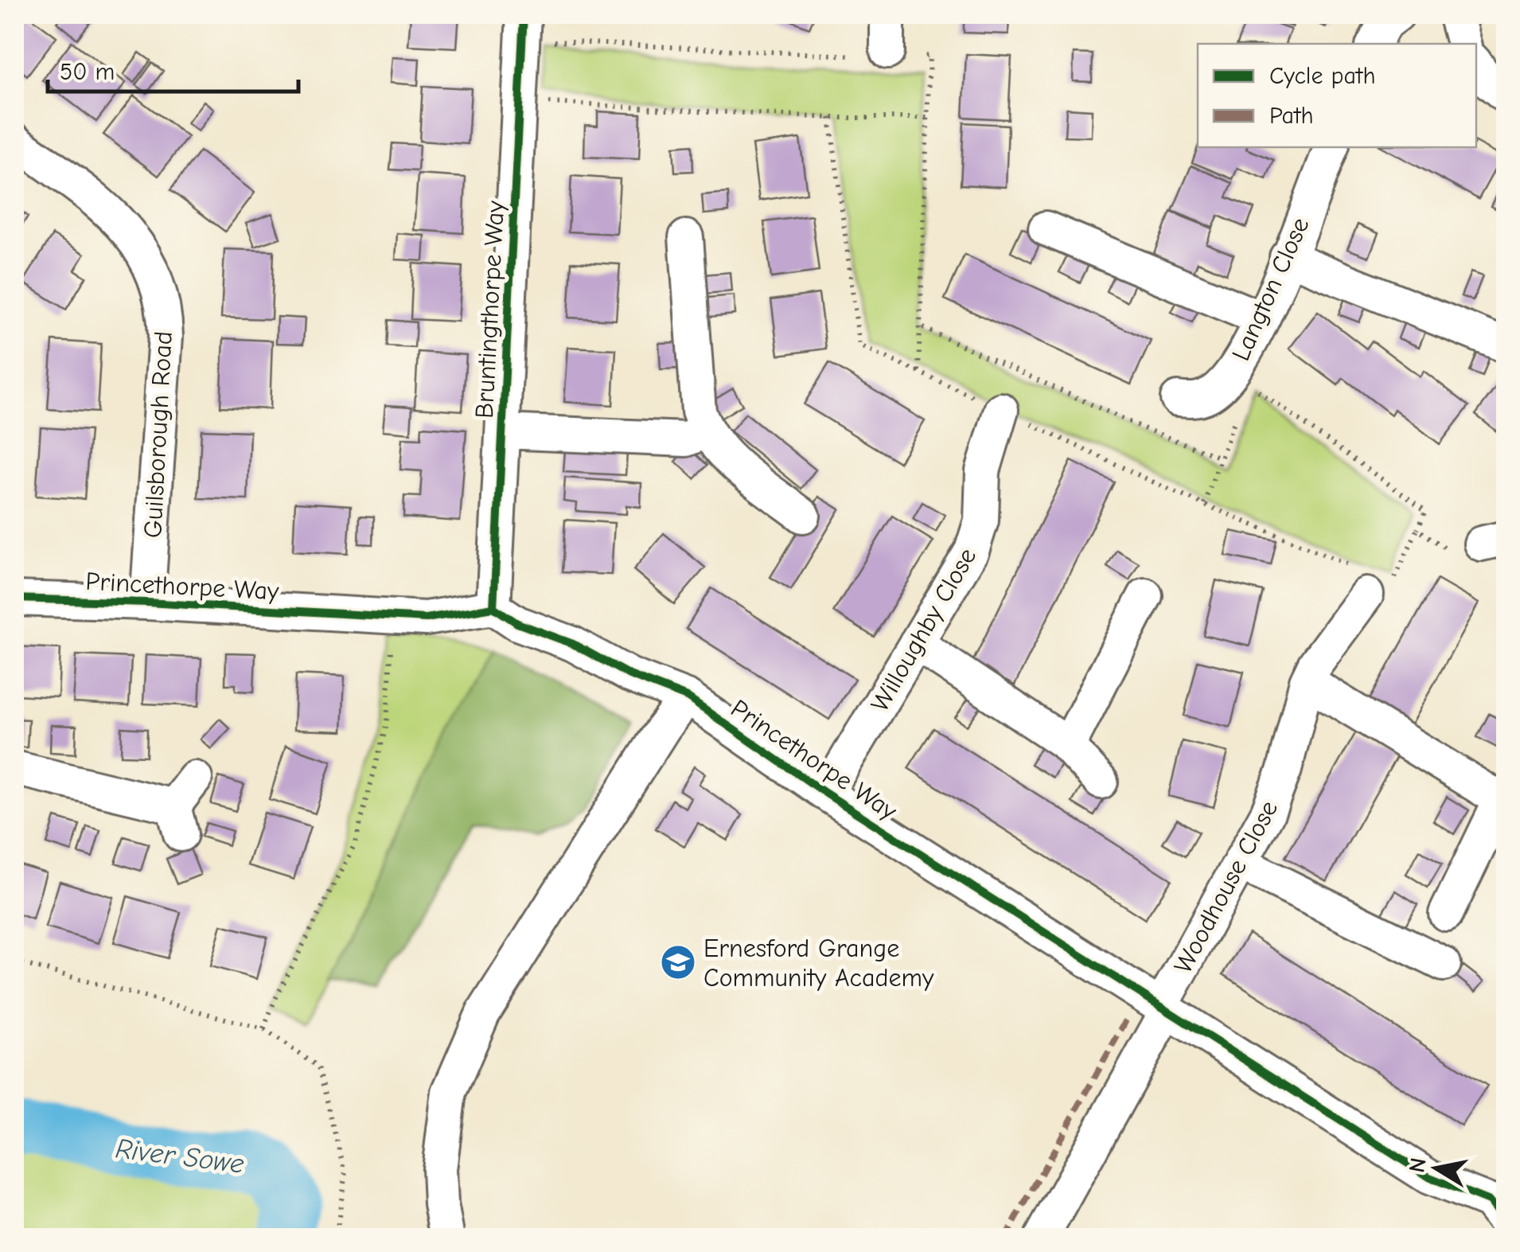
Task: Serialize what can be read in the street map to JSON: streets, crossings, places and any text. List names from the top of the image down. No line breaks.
{"streets":{"street":["Langton Close","Bruntingthorpe Way","Guilsborough Road","Princethorpe Way","Willoughby Close","Woodhouse Close"]},"crossings":[["Bruntingthorpe Way","Princethorpe Way"],["Guilsborough Road","Princethorpe Way"],["Princethorpe Way","Willoughby Close"],["Princethorpe Way","Woodhouse Close"]],"water":["River Sowe"],"places":{"school or university":["Ernesford Grange Community Academy"]},"legend":["Cycle path","Path"],"scale_bar":"50 m","north":"left"}
